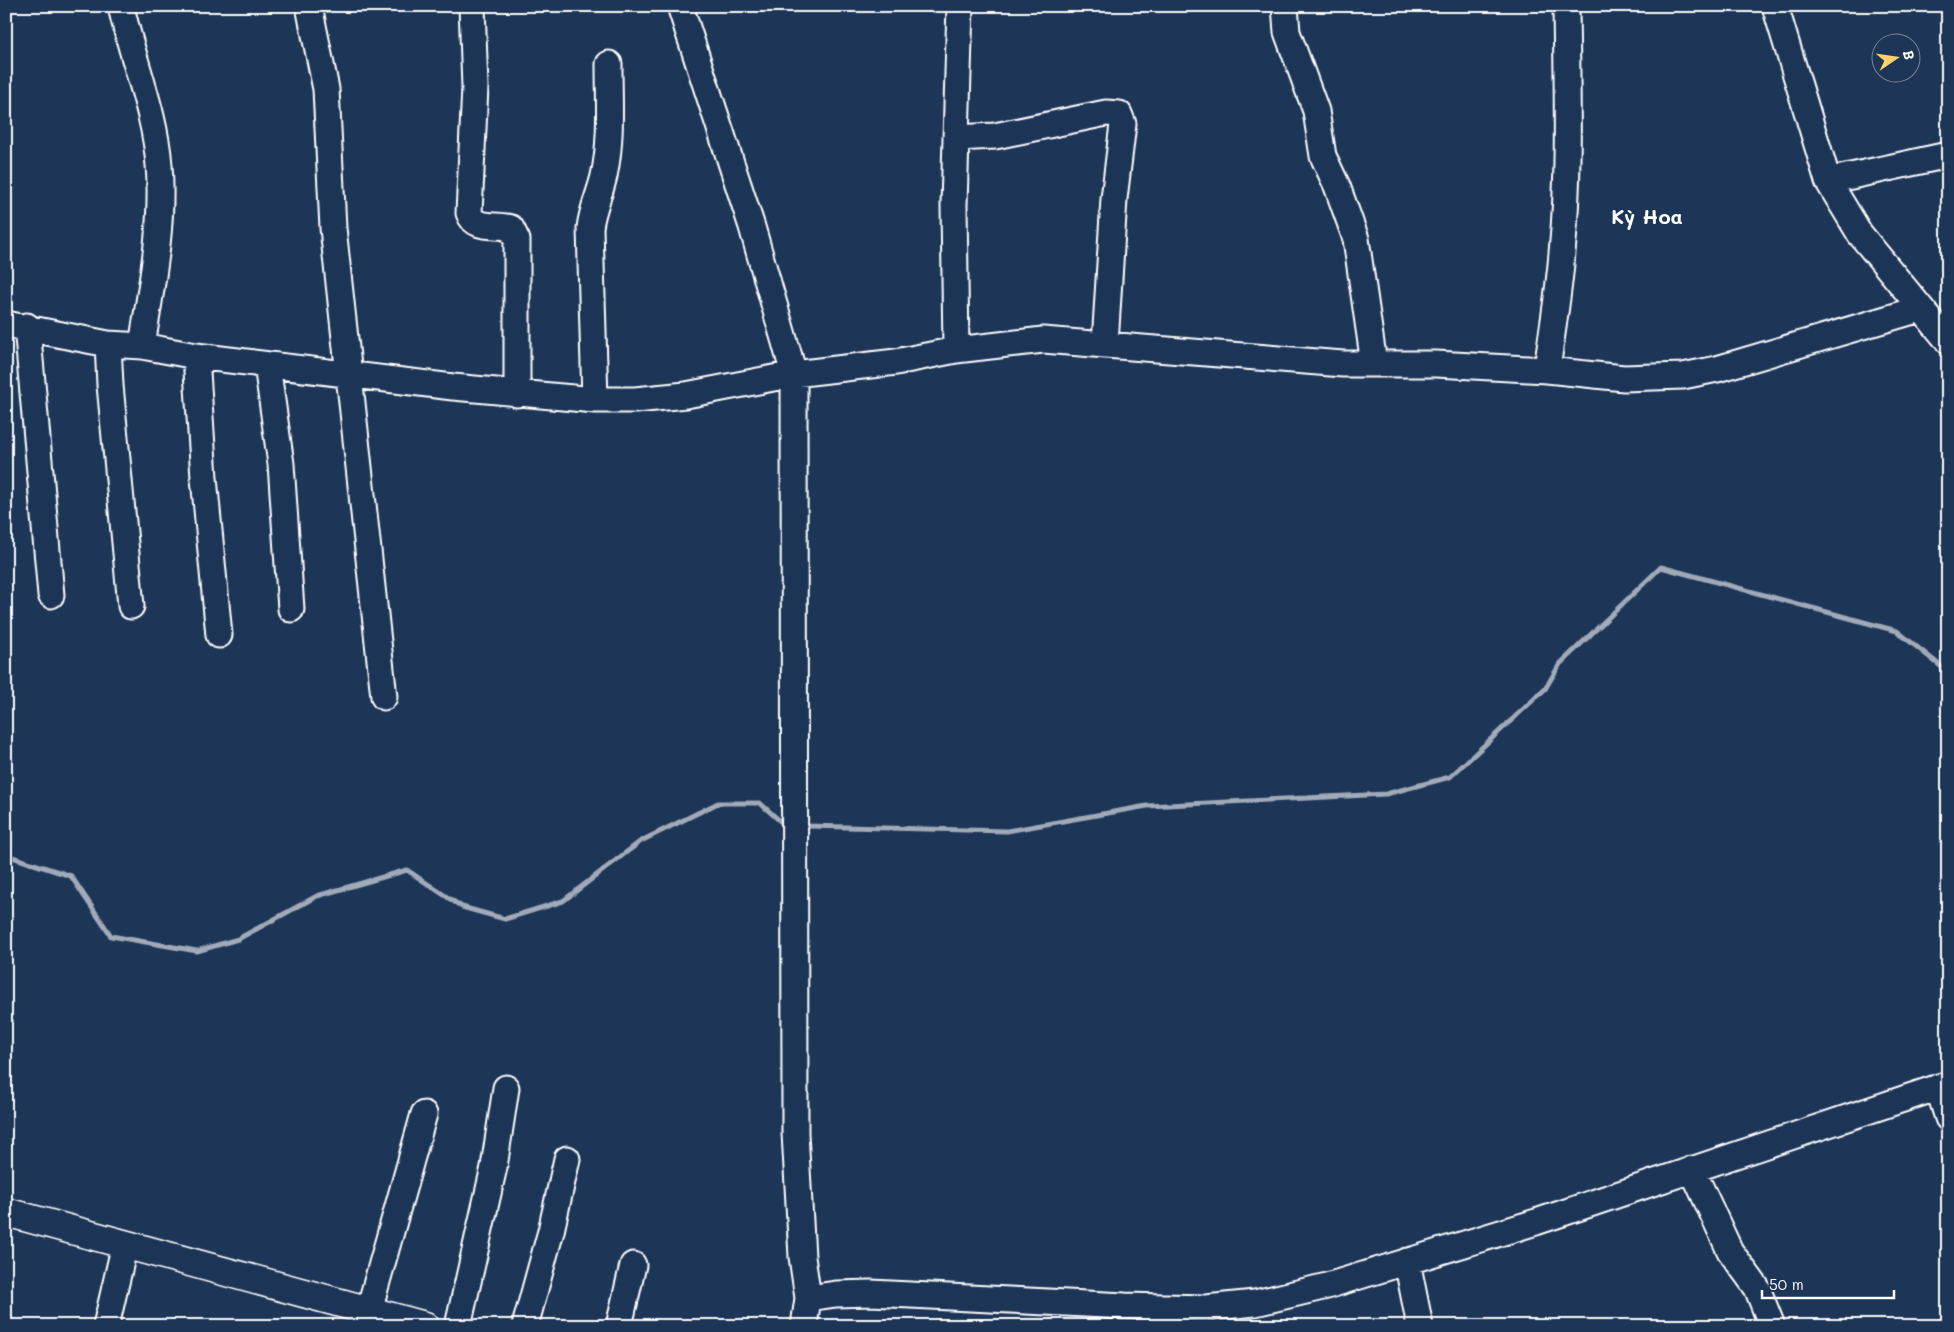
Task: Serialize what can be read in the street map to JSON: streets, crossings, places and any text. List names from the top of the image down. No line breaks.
{"districts":["Kỳ Hoa"],"scale_bar":"50 m","north":"right"}
